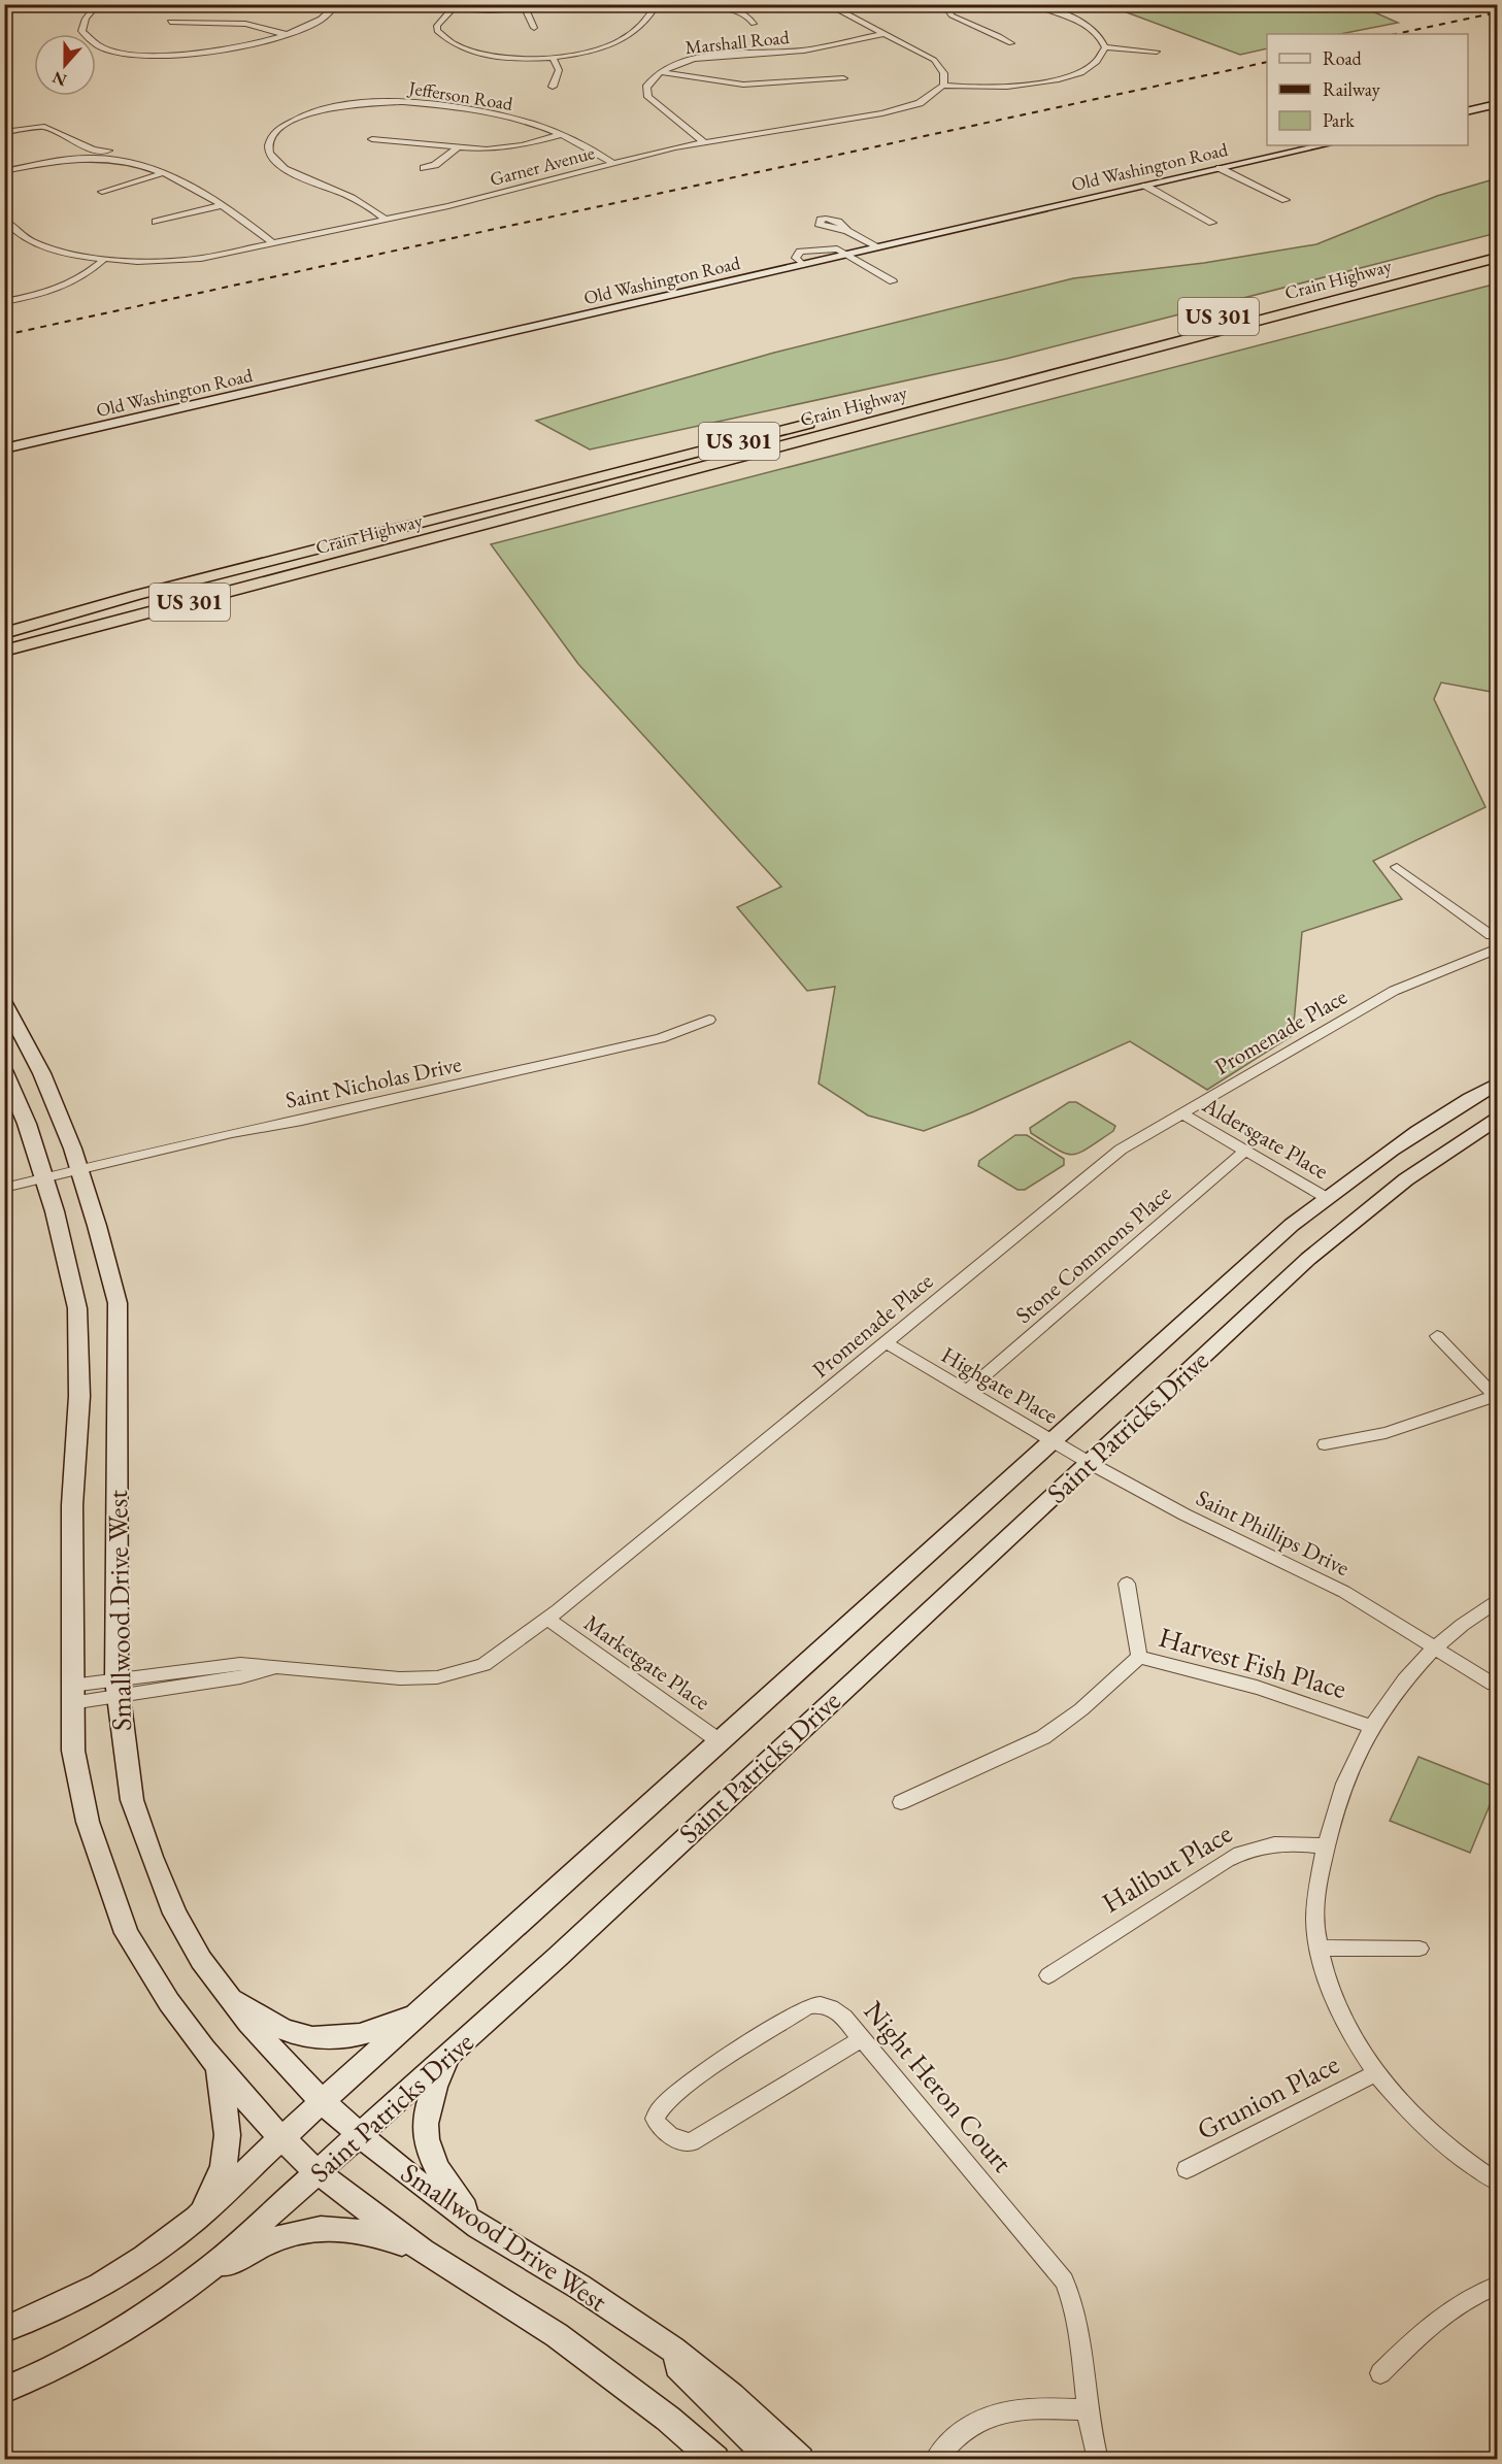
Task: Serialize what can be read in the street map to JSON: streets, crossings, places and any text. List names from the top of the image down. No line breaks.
{"streets":{"highway":["Crain Highway","US 301"],"main road":["Old Washington Road","Saint Patricks Drive","Smallwood Drive West"],"street":["Marshall Road","Jefferson Road","Garner Avenue","Promenade Place","Saint Nicholas Drive","Aldersgate Place","Stone Commons Place","Highgate Place","Saint Phillips Drive","Marketgate Place","Harvest Fish Place","Halibut Place","Night Heron Court","Grunion Place"]},"crossings":[["Marshall Road","Garner Avenue"],["Jefferson Road","Garner Avenue"],["Promenade Place","Aldersgate Place"],["Promenade Place","Highgate Place"],["Promenade Place","Smallwood Drive West"],["Promenade Place","Marketgate Place"],["Saint Nicholas Drive","Smallwood Drive West"],["Aldersgate Place","Stone Commons Place"],["Aldersgate Place","Saint Patricks Drive"],["Stone Commons Place","Highgate Place"],["Highgate Place","Saint Patricks Drive"],["Highgate Place","Saint Phillips Drive"],["Saint Patricks Drive","Saint Phillips Drive"],["Saint Patricks Drive","Smallwood Drive West"],["Saint Patricks Drive","Marketgate Place"]],"legend":["Road","Railway","Park"],"north":"bottom"}
